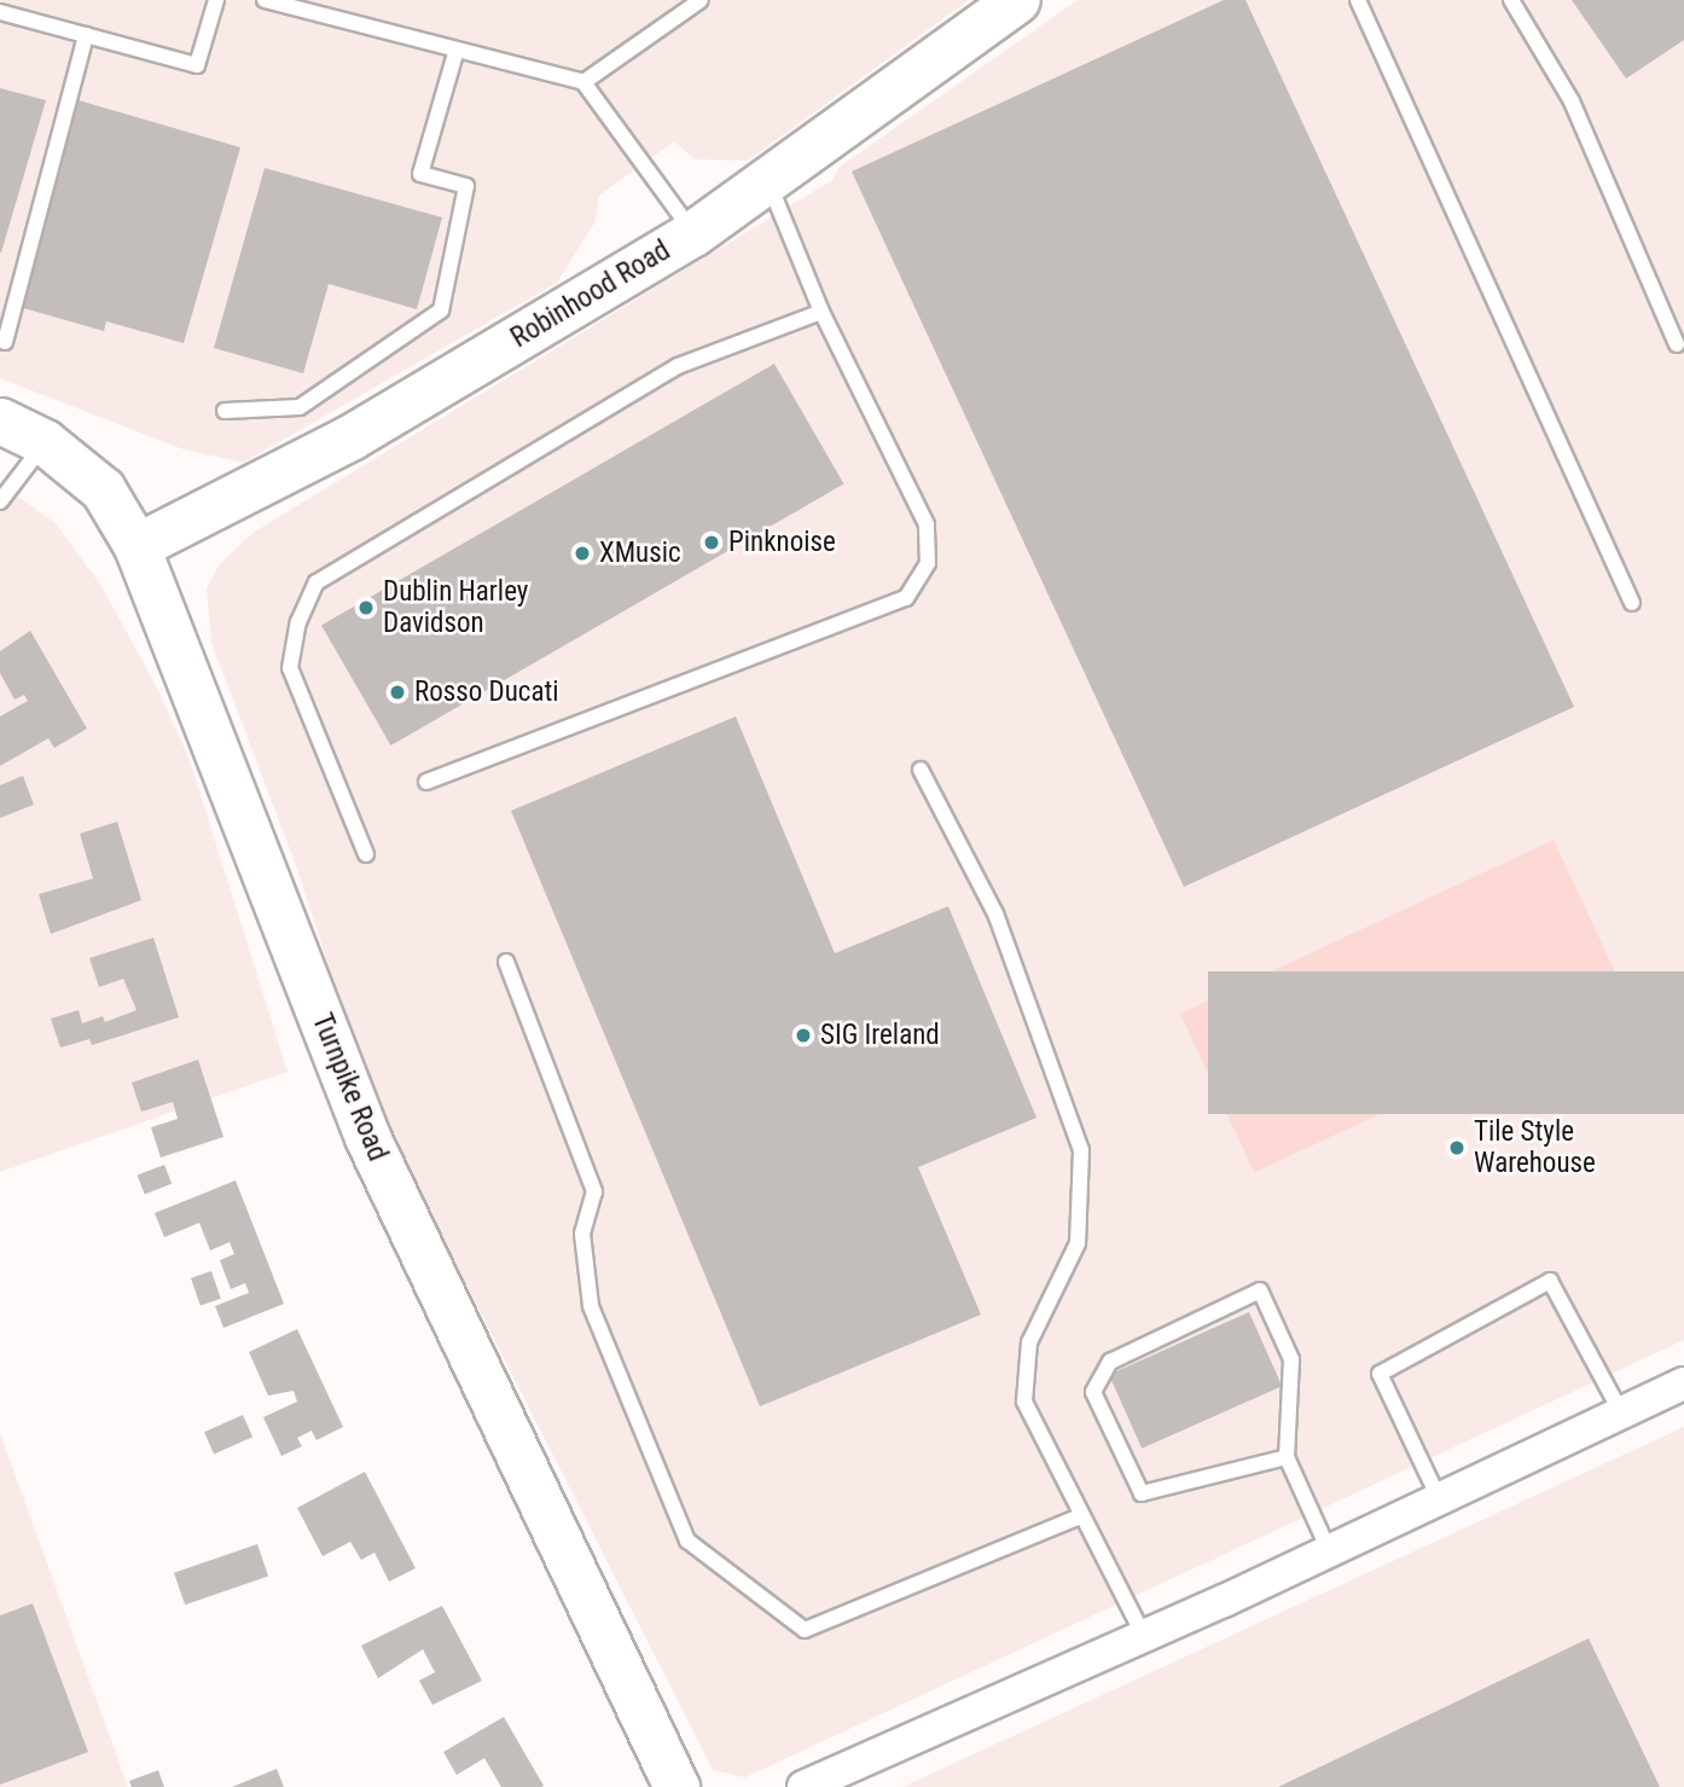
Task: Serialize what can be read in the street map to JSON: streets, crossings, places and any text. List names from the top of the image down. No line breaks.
{"streets":{"street":["Robinhood Road","Turnpike Road"]},"crossings":[["Robinhood Road","Turnpike Road"]],"places":["Pinknoise","XMusic","Dublin Harley Davidson","Rosso Ducati","SIG Ireland","Tile Style Warehouse"]}
